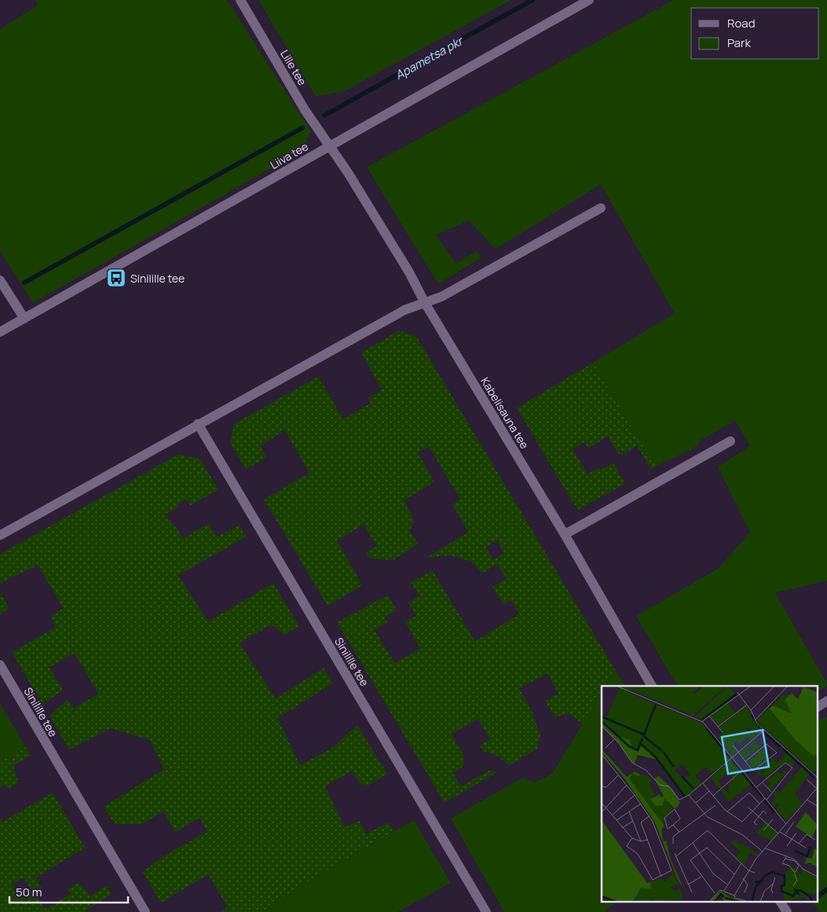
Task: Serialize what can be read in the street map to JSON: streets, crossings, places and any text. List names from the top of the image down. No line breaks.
{"streets":{"street":["Lille tee","Liiva tee","Kabelisauna tee","Sinilille tee"]},"crossings":[["Lille tee","Liiva tee"],["Lille tee","Kabelisauna tee"],["Liiva tee","Kabelisauna tee"]],"water":["Apametsa pkr"],"places":{"bus stop":["Sinilille tee"]},"legend":["Road","Park"],"scale_bar":"50 m"}
